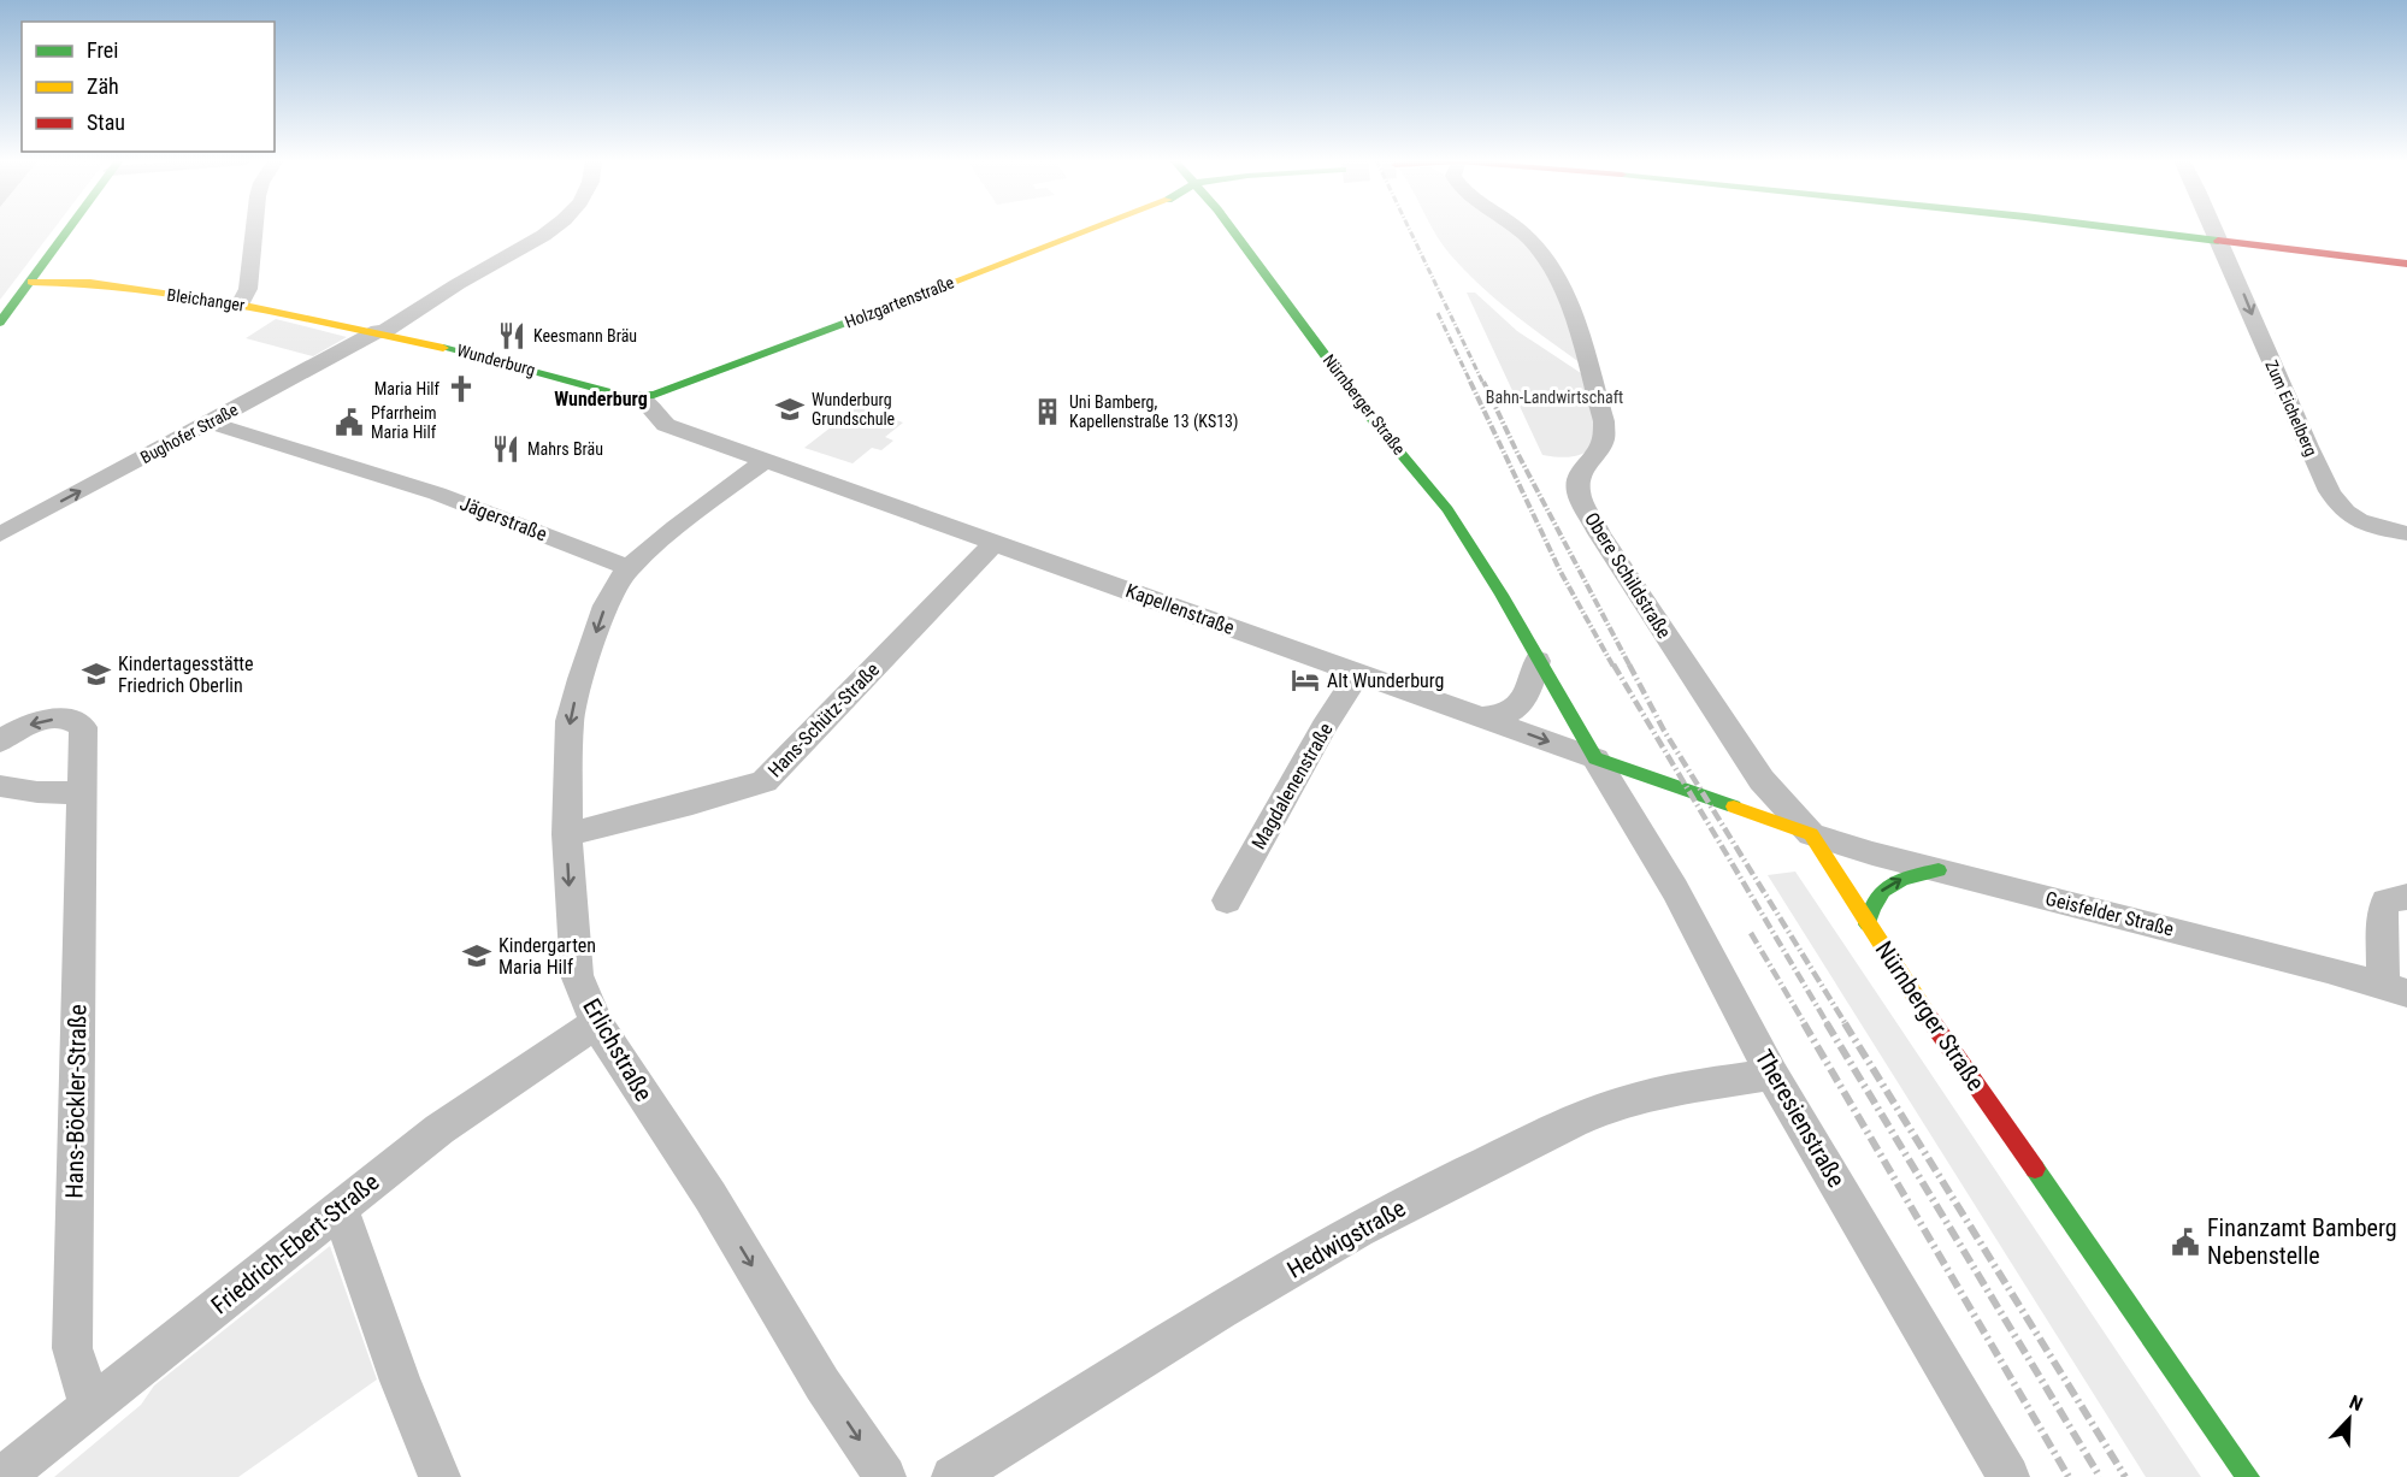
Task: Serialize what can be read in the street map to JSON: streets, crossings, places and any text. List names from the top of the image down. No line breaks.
{"streets":{"street":["Bleichanger","Holzgartenstraße","Wunderburg","Nürnberger Straße","Zum Eichelberg","Bughofer Straße","Jägerstraße","Obere Schildstraße","Kapellenstraße","Hans-Schütz-Straße","Magdalenenstraße","Geisfelder Straße","Erlichstraße","Hans-Böckler-Straße","Theresienstraße","Hedwigstraße","Friedrich-Ebert-Straße"]},"crossings":[["Bleichanger","Wunderburg"],["Bleichanger","Bughofer Straße"],["Holzgartenstraße","Wunderburg"],["Wunderburg","Bughofer Straße"],["Nürnberger Straße","Obere Schildstraße"],["Nürnberger Straße","Kapellenstraße"],["Nürnberger Straße","Geisfelder Straße"],["Nürnberger Straße","Theresienstraße"],["Bughofer Straße","Jägerstraße"],["Jägerstraße","Erlichstraße"],["Obere Schildstraße","Geisfelder Straße"],["Kapellenstraße","Hans-Schütz-Straße"],["Kapellenstraße","Magdalenenstraße"],["Kapellenstraße","Theresienstraße"],["Hans-Schütz-Straße","Erlichstraße"],["Erlichstraße","Friedrich-Ebert-Straße"],["Hans-Böckler-Straße","Friedrich-Ebert-Straße"],["Theresienstraße","Hedwigstraße"]],"one_way":["Zum Eichelberg","Bughofer Straße","Erlichstraße"],"districts":["Wunderburg"],"parks":["Bahn-Landwirtschaft"],"places":{"restaurant":["Keesmann Bräu","Mahrs Bräu"],"church":["Maria Hilf"],"school or university":["Wunderburg Grundschule","Kindertagesstätte Friedrich Oberlin","Kindergarten Maria Hilf"],"building":["Uni Bamberg, Kapellenstraße 13 (KS13)"],"public building":["Pfarrheim Maria Hilf","Finanzamt Bamberg Nebenstelle"],"hotel":["Alt Wunderburg"]},"legend":["Frei","Zäh","Stau"],"north":"top right"}
